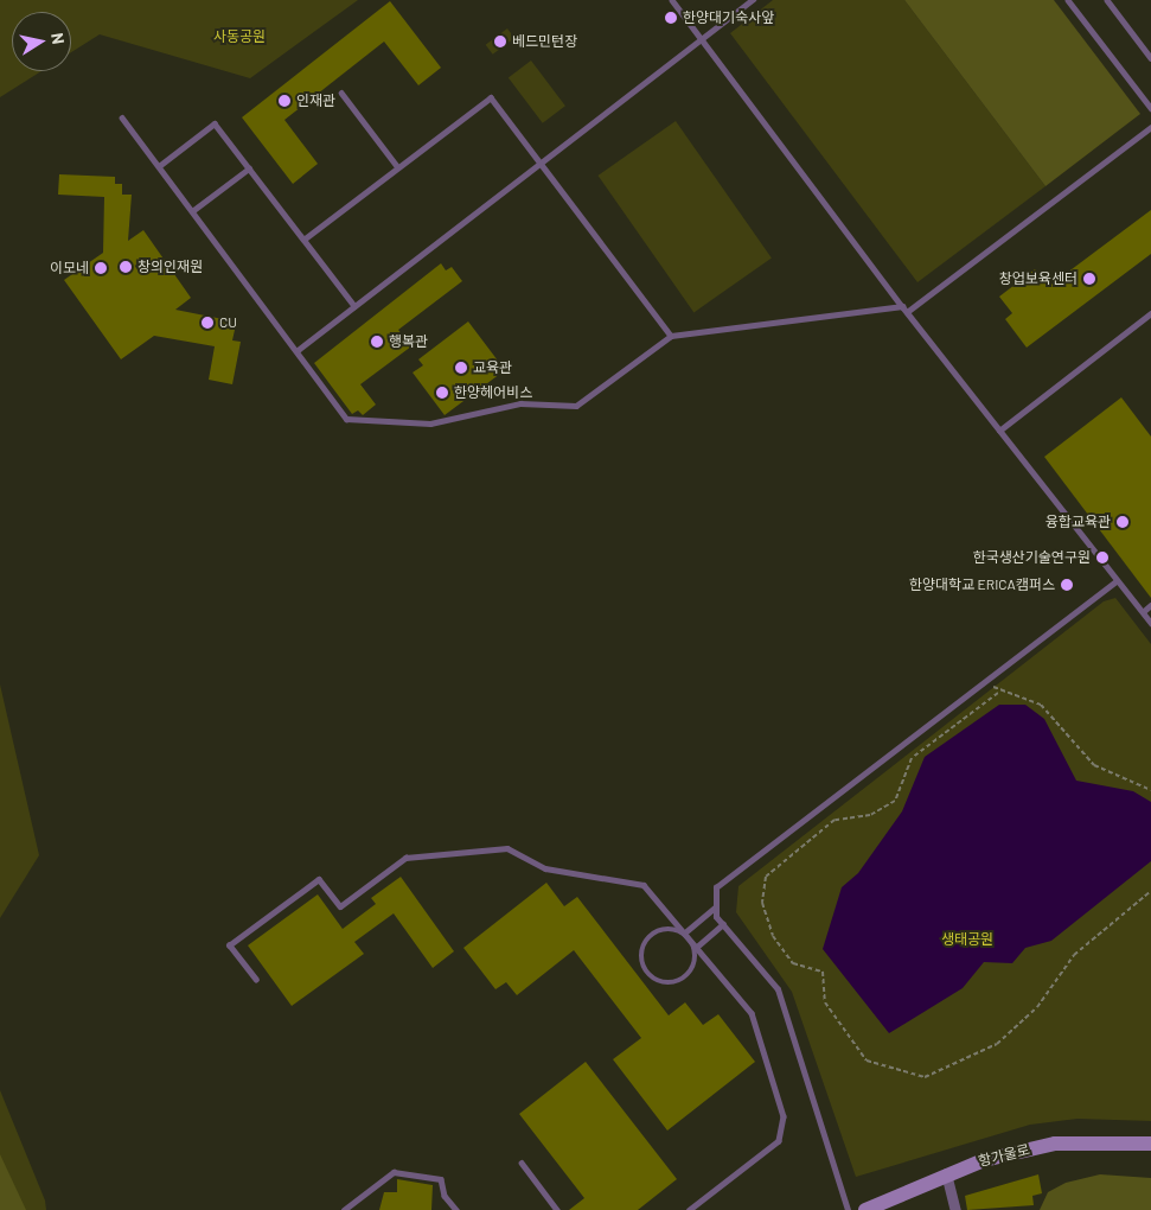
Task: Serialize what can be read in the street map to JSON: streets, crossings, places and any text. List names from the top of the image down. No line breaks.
{"streets":{"main road":["항가울로"]},"parks":["사동공원","생태공원"],"places":["한양대기숙사앞","베드민턴장","인재관","창의인재원","이모네","창업보육센터","CU","행복관","교육관","한양헤어비스","융합교육관","한국생산기술연구원","한양대학교 ERICA캠퍼스"],"north":"right"}
